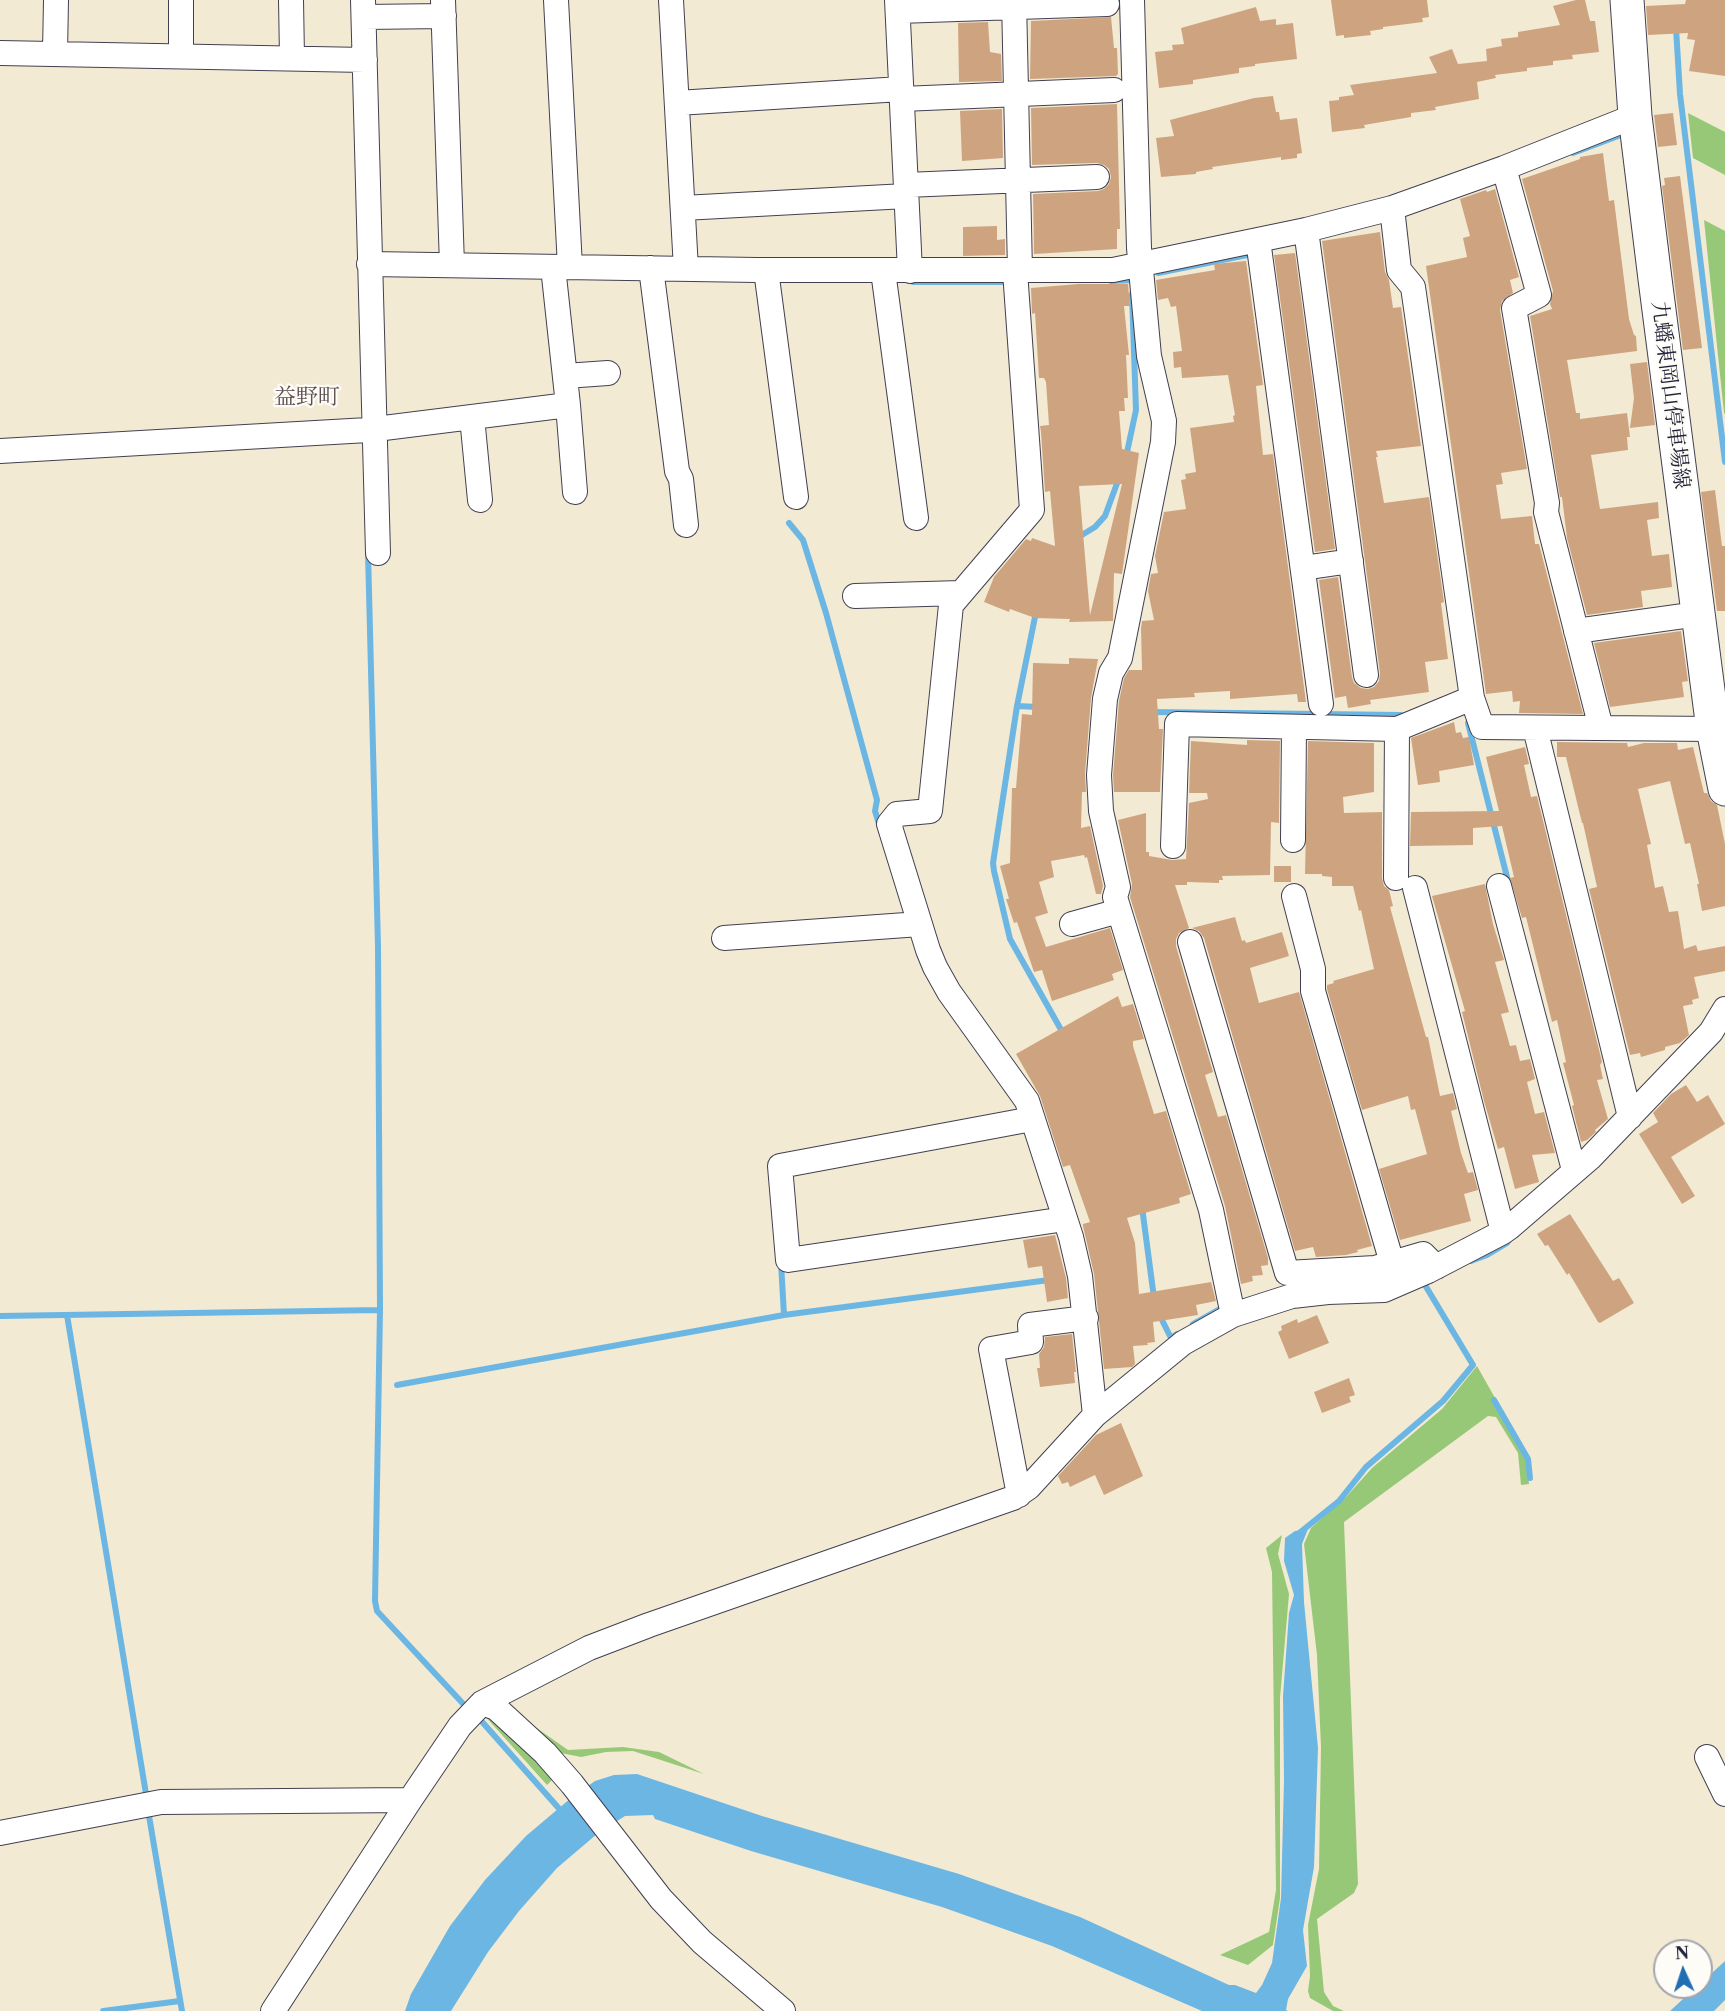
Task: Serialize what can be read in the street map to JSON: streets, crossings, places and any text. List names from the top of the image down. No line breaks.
{"streets":{"main road":["九蟠東岡山停車場線"]},"districts":["益野町"],"north":"top"}
